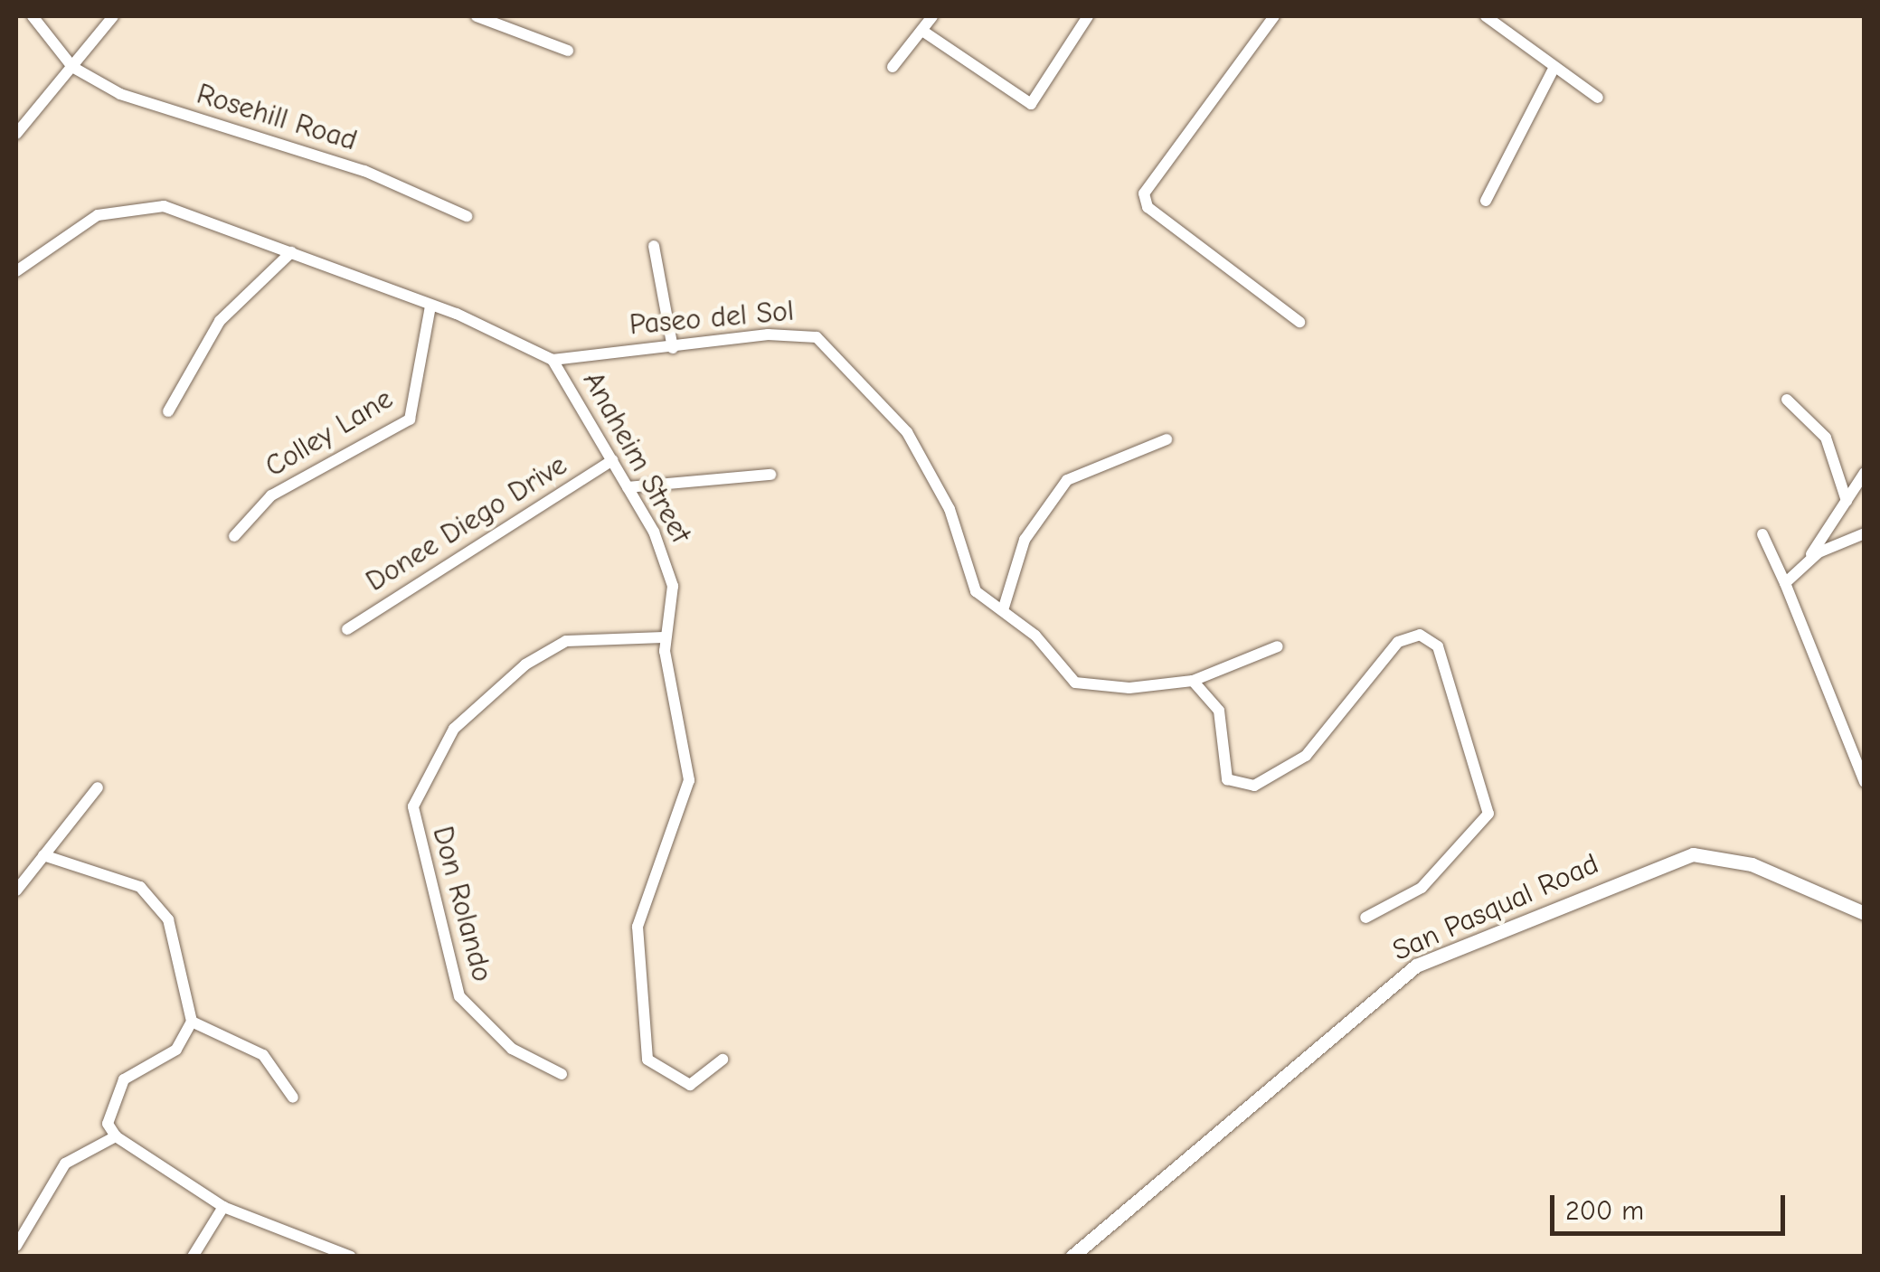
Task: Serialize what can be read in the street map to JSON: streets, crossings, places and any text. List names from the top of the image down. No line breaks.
{"streets":{"main road":["San Pasqual Road"],"street":["Rosehill Road","Paseo del Sol","Colley Lane","Anaheim Street","Donee Diego Drive","Don Rolando"]},"crossings":[["Paseo del Sol","Anaheim Street"],["Colley Lane","Anaheim Street"],["Anaheim Street","Donee Diego Drive"],["Anaheim Street","Don Rolando"]],"scale_bar":"200 m"}
